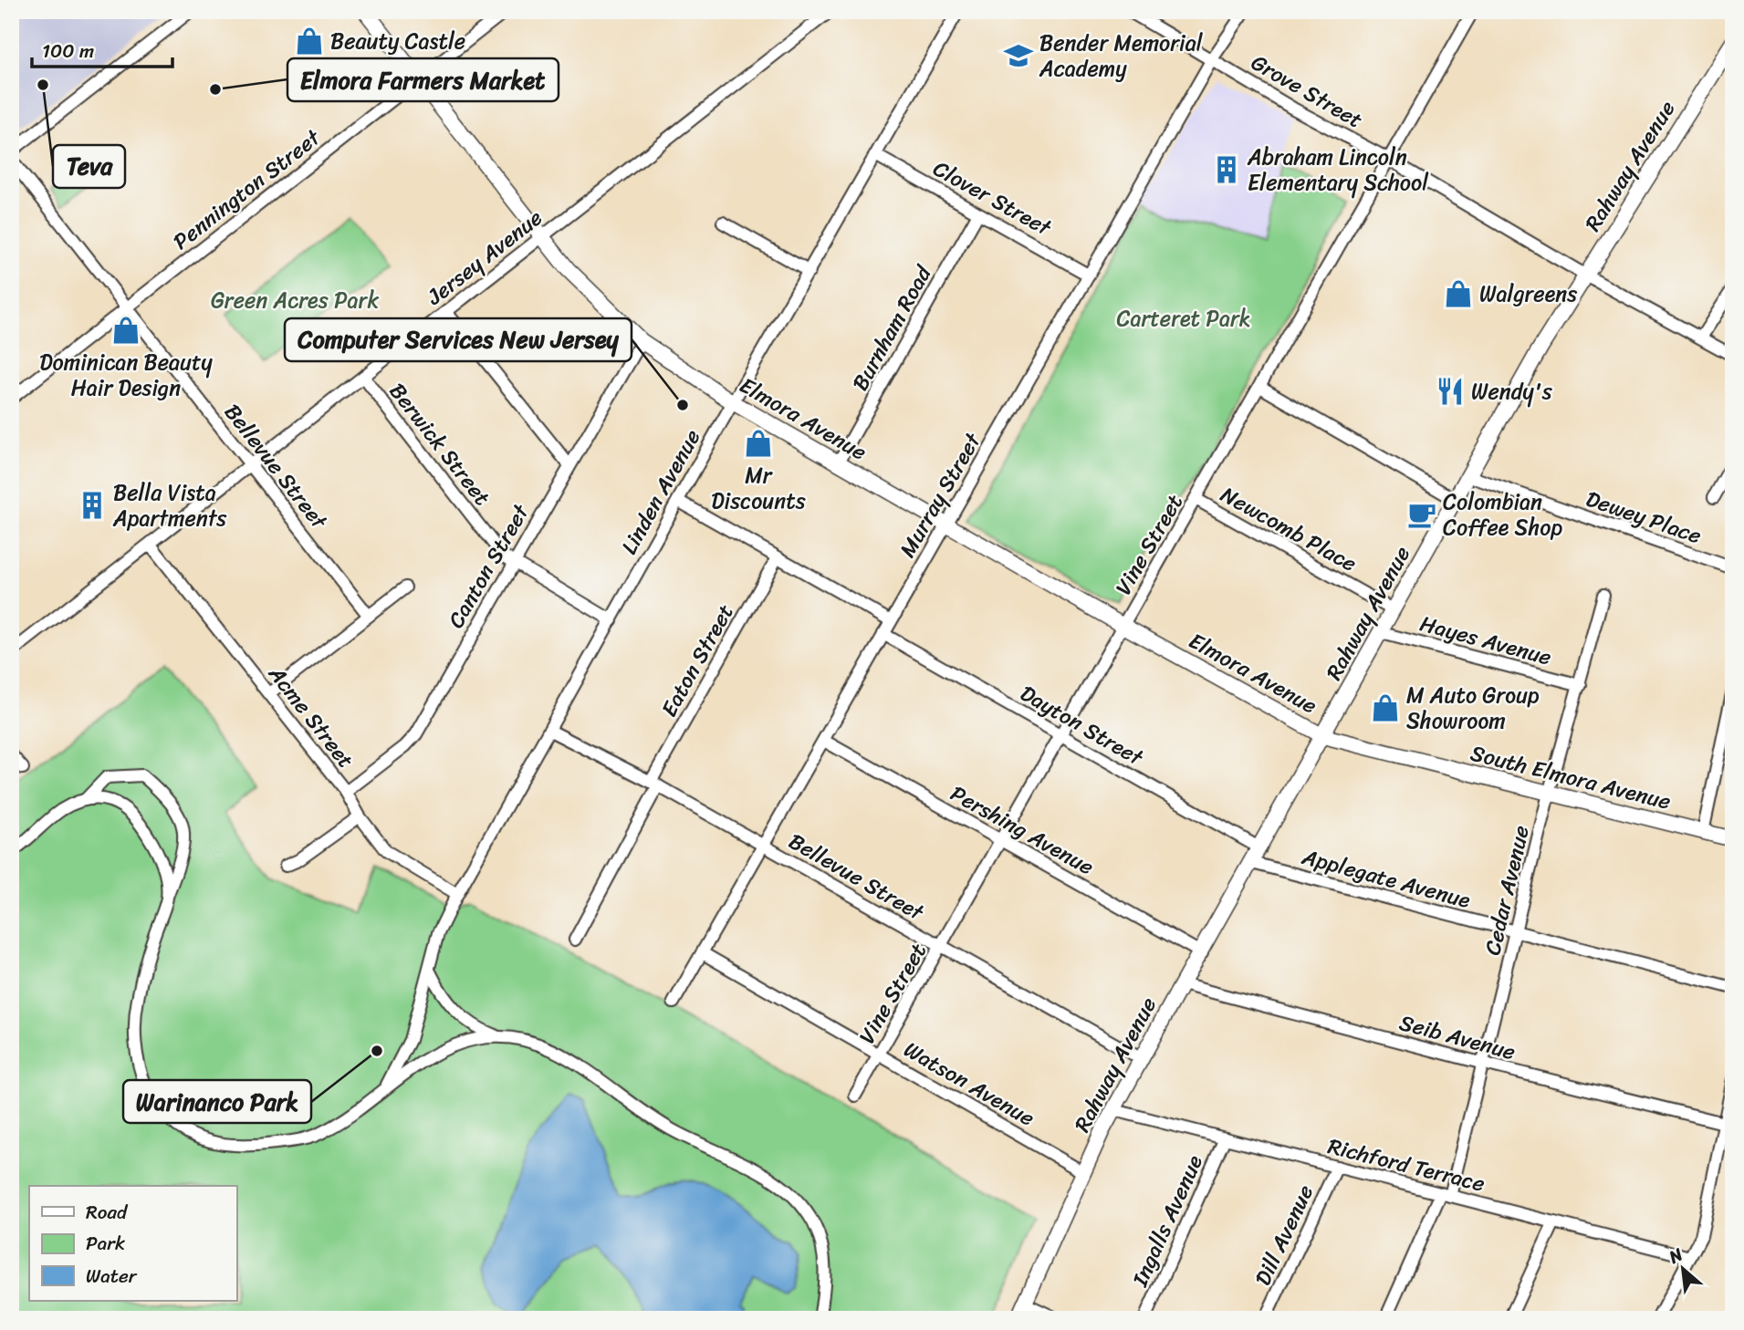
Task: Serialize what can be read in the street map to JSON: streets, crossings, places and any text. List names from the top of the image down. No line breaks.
{"streets":{"main road":["Rahway Avenue","Elmora Avenue","South Elmora Avenue"],"street":["Grove Street","Pennington Street","Clover Street","Jersey Avenue","Burnham Road","Berwick Street","Bellevue Street","Linden Avenue","Murray Street","Dewey Place","Newcomb Place","Vine Street","Canton Street","Hayes Avenue","Eaton Street","Acme Street","Dayton Street","Pershing Avenue","Applegate Avenue","Cedar Avenue","Seib Avenue","Watson Avenue","Richford Terrace","Ingalls Avenue","Dill Avenue"]},"crossings":[["Grove Street","Rahway Avenue"],["Grove Street","Murray Street"],["Grove Street","Vine Street"],["Rahway Avenue","Elmora Avenue"],["Rahway Avenue","Bellevue Street"],["Rahway Avenue","Dewey Place"],["Rahway Avenue","Newcomb Place"],["Rahway Avenue","Hayes Avenue"],["Rahway Avenue","Dayton Street"],["Rahway Avenue","South Elmora Avenue"],["Rahway Avenue","Pershing Avenue"],["Rahway Avenue","Applegate Avenue"],["Rahway Avenue","Seib Avenue"],["Rahway Avenue","Watson Avenue"],["Rahway Avenue","Richford Terrace"],["Pennington Street","Elmora Avenue"],["Pennington Street","Bellevue Street"],["Clover Street","Burnham Road"],["Clover Street","Linden Avenue"],["Clover Street","Murray Street"],["Jersey Avenue","Elmora Avenue"],["Jersey Avenue","Berwick Street"],["Jersey Avenue","Bellevue Street"],["Jersey Avenue","Acme Street"],["Burnham Road","Elmora Avenue"],["Elmora Avenue","Linden Avenue"],["Elmora Avenue","Murray Street"],["Elmora Avenue","Vine Street"],["Elmora Avenue","Canton Street"],["Elmora Avenue","South Elmora Avenue"],["Berwick Street","Linden Avenue"],["Berwick Street","Canton Street"],["Bellevue Street","Linden Avenue"],["Bellevue Street","Murray Street"],["Bellevue Street","Vine Street"],["Bellevue Street","Eaton Street"],["Linden Avenue","Acme Street"],["Murray Street","Dayton Street"],["Murray Street","Pershing Avenue"],["Murray Street","Watson Avenue"],["Newcomb Place","Vine Street"],["Vine Street","Dayton Street"],["Vine Street","Pershing Avenue"],["Vine Street","Watson Avenue"],["Canton Street","Acme Street"],["Hayes Avenue","Cedar Avenue"],["South Elmora Avenue","Cedar Avenue"],["Applegate Avenue","Cedar Avenue"],["Cedar Avenue","Seib Avenue"],["Cedar Avenue","Richford Terrace"],["Richford Terrace","Ingalls Avenue"],["Richford Terrace","Dill Avenue"]],"parks":["Green Acres Park","Carteret Park"],"places":{"shop":["Beauty Castle","Walgreens","Dominican Beauty Hair Design","Mr Discounts","M Auto Group Showroom"],"school or university":["Bender Memorial Academy"],"other":["Teva","Elmora Farmers Market","Computer Services New Jersey","Warinanco Park"],"building":["Abraham Lincoln Elementary School","Bella Vista Apartments"],"restaurant":["Wendy's"],"cafe":["Colombian Coffee Shop"]},"legend":["Road","Park","Water"],"scale_bar":"100 m","north":"top left"}
